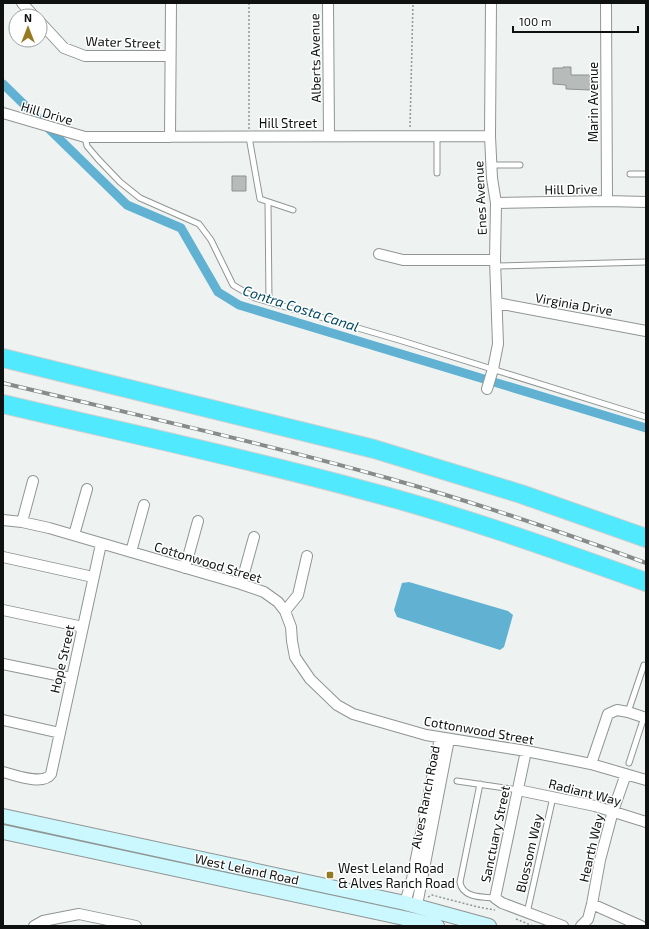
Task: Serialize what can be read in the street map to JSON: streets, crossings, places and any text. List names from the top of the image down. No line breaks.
{"streets":{"main road":["West Leland Road"],"street":["Water Street","Alberts Avenue","Marin Avenue","Hill Drive","Hill Street","Enes Avenue","Virginia Drive","Cottonwood Street","Hope Street","Radiant Way","Alves Ranch Road","Sanctuary Street","Hearth Way"],"lane":["Blossom Way"]},"crossings":[["Alberts Avenue","Hill Street"],["Marin Avenue","Hill Drive"],["Hill Drive","Hill Street"],["Hill Drive","Enes Avenue"],["Hill Street","Enes Avenue"],["Enes Avenue","Virginia Drive"],["Cottonwood Street","Hope Street"],["Cottonwood Street","Alves Ranch Road"],["Cottonwood Street","Sanctuary Street"],["Cottonwood Street","Hearth Way"],["Radiant Way","Sanctuary Street"],["Radiant Way","Hearth Way"],["Radiant Way","Blossom Way"],["Alves Ranch Road","West Leland Road"],["Sanctuary Street","Blossom Way"]],"water":["Contra Costa Canal"],"places":{"transit":["West Leland Road & Alves Ranch Road"]},"scale_bar":"100 m","north":"top"}
